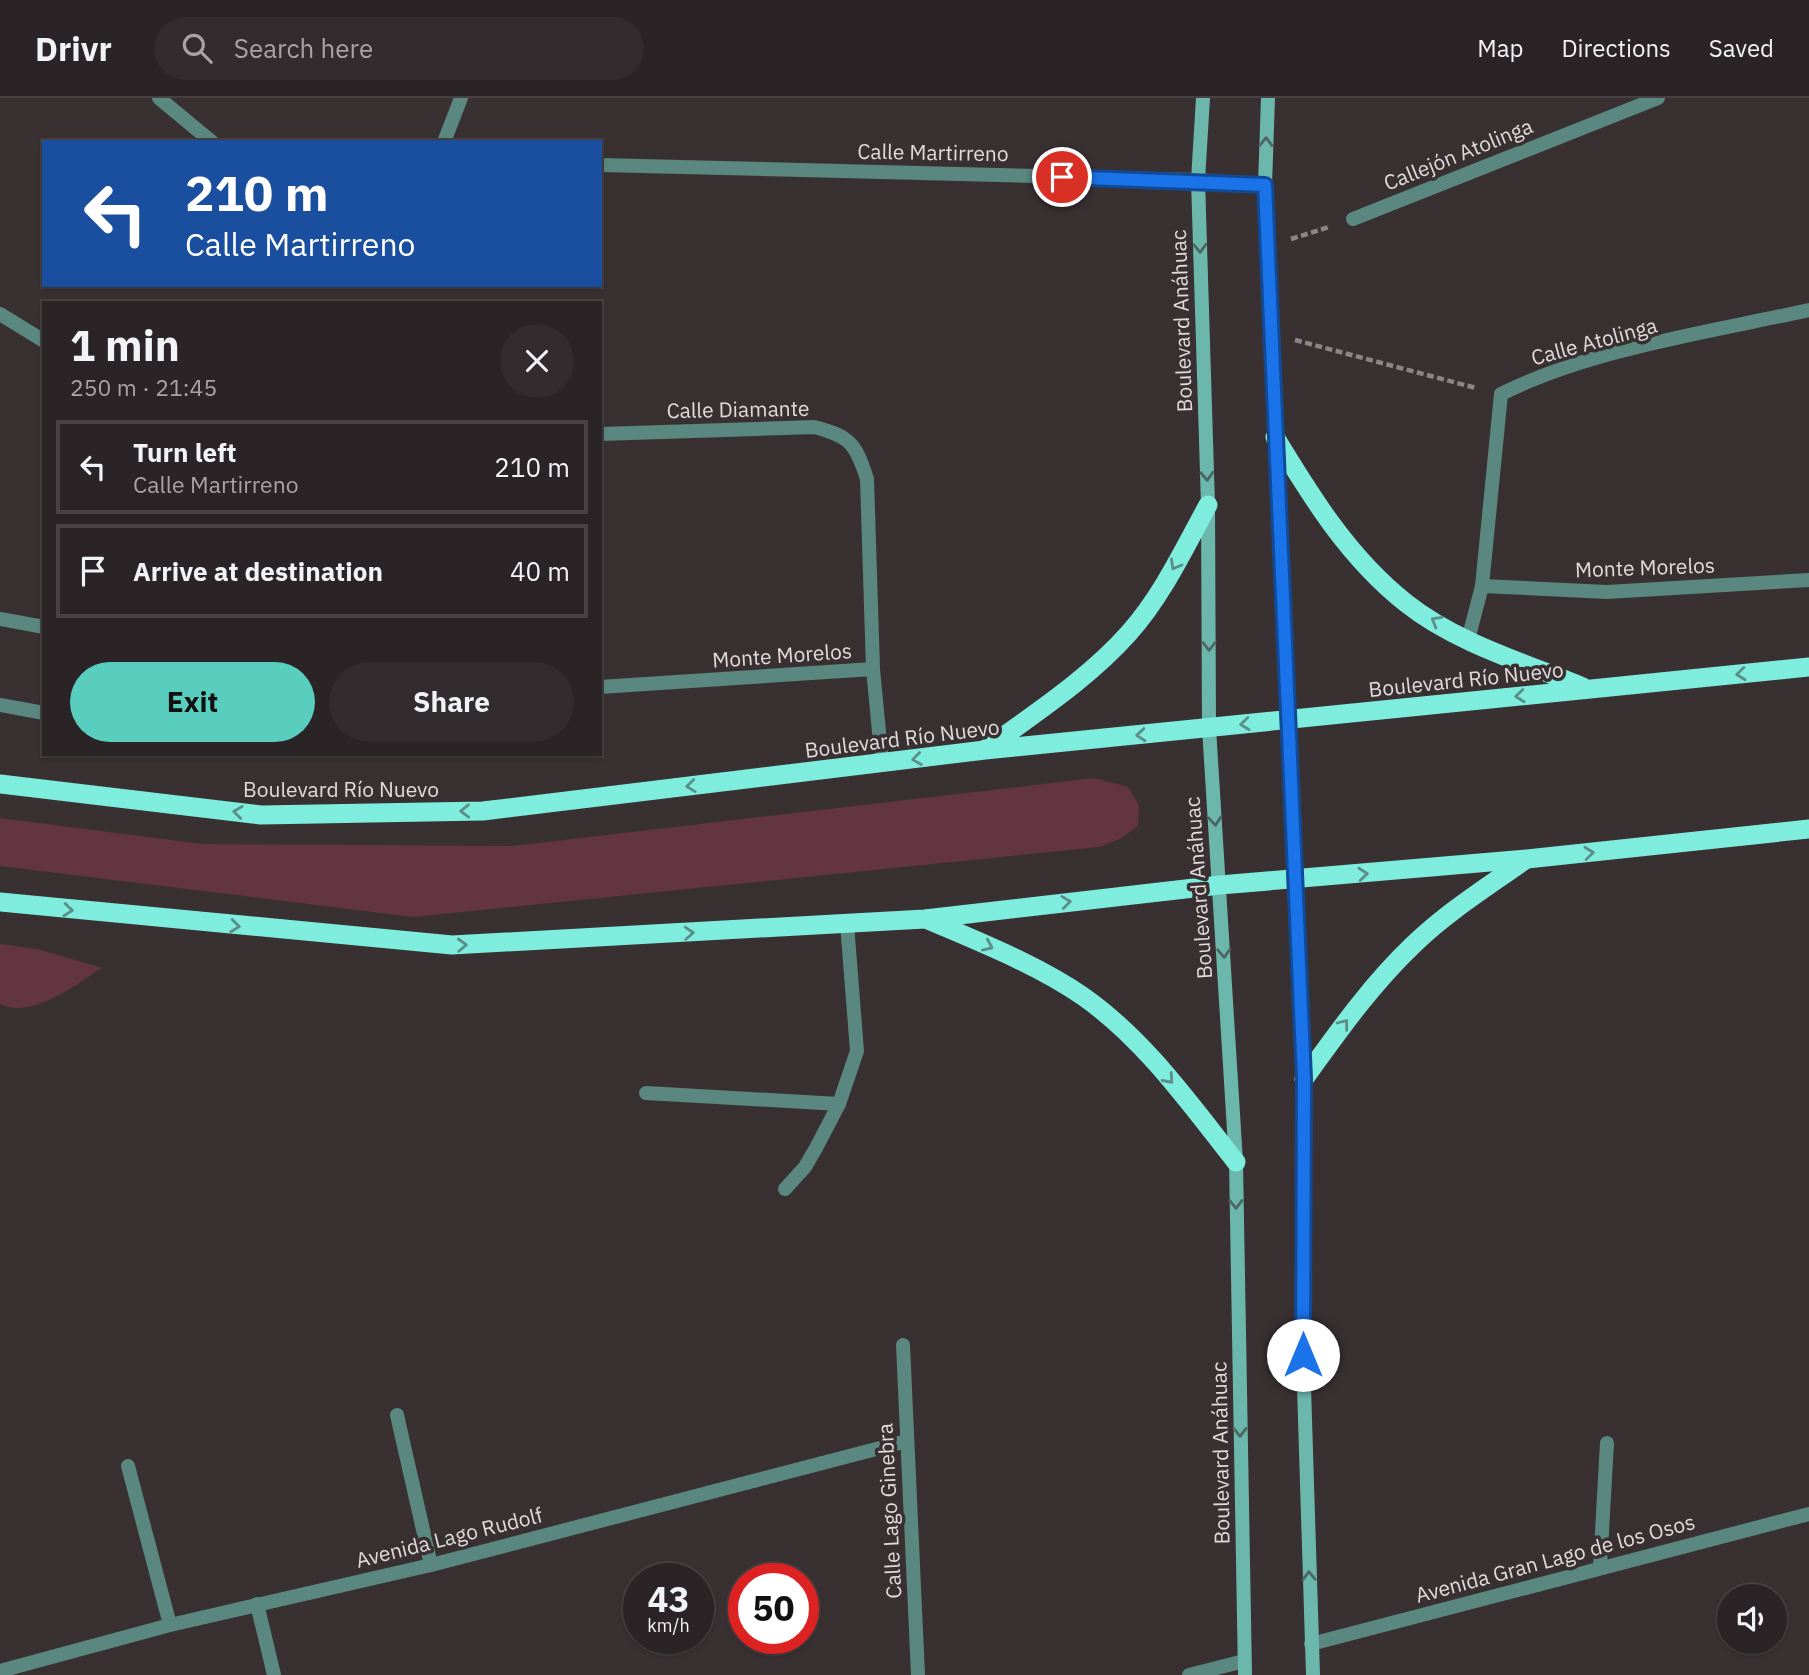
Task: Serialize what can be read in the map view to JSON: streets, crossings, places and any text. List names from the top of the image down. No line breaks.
{"streets":{"highway":["Boulevard Río Nuevo"],"main road":["Boulevard Anáhuac"],"street":["Calle Martirreno","Callejón Atolinga","Calle Atolinga","Calle Diamante","Monte Morelos","Calle Lago Ginebra","Avenida Lago Rudolf","Avenida Gran Lago de los Osos"]},"crossings":[["Calle Martirreno","Boulevard Anáhuac"],["Boulevard Anáhuac","Boulevard Río Nuevo"],["Calle Diamante","Monte Morelos"],["Monte Morelos","Boulevard Río Nuevo"],["Calle Lago Ginebra","Avenida Lago Rudolf"]],"page":{"header":"Drivr","search":"Search here","nav":["Map","Directions","Saved"],"turn":["210 m","Calle Martirreno"],"heading":["1 min","250 m · 21:45"],"list":[{"name":"Turn left","note":"Calle Martirreno","value":"210 m"},{"name":"Arrive at destination","value":"40 m"}],"buttons":["Exit","Share"],"speed":"43 km/h","limit":"50"}}
